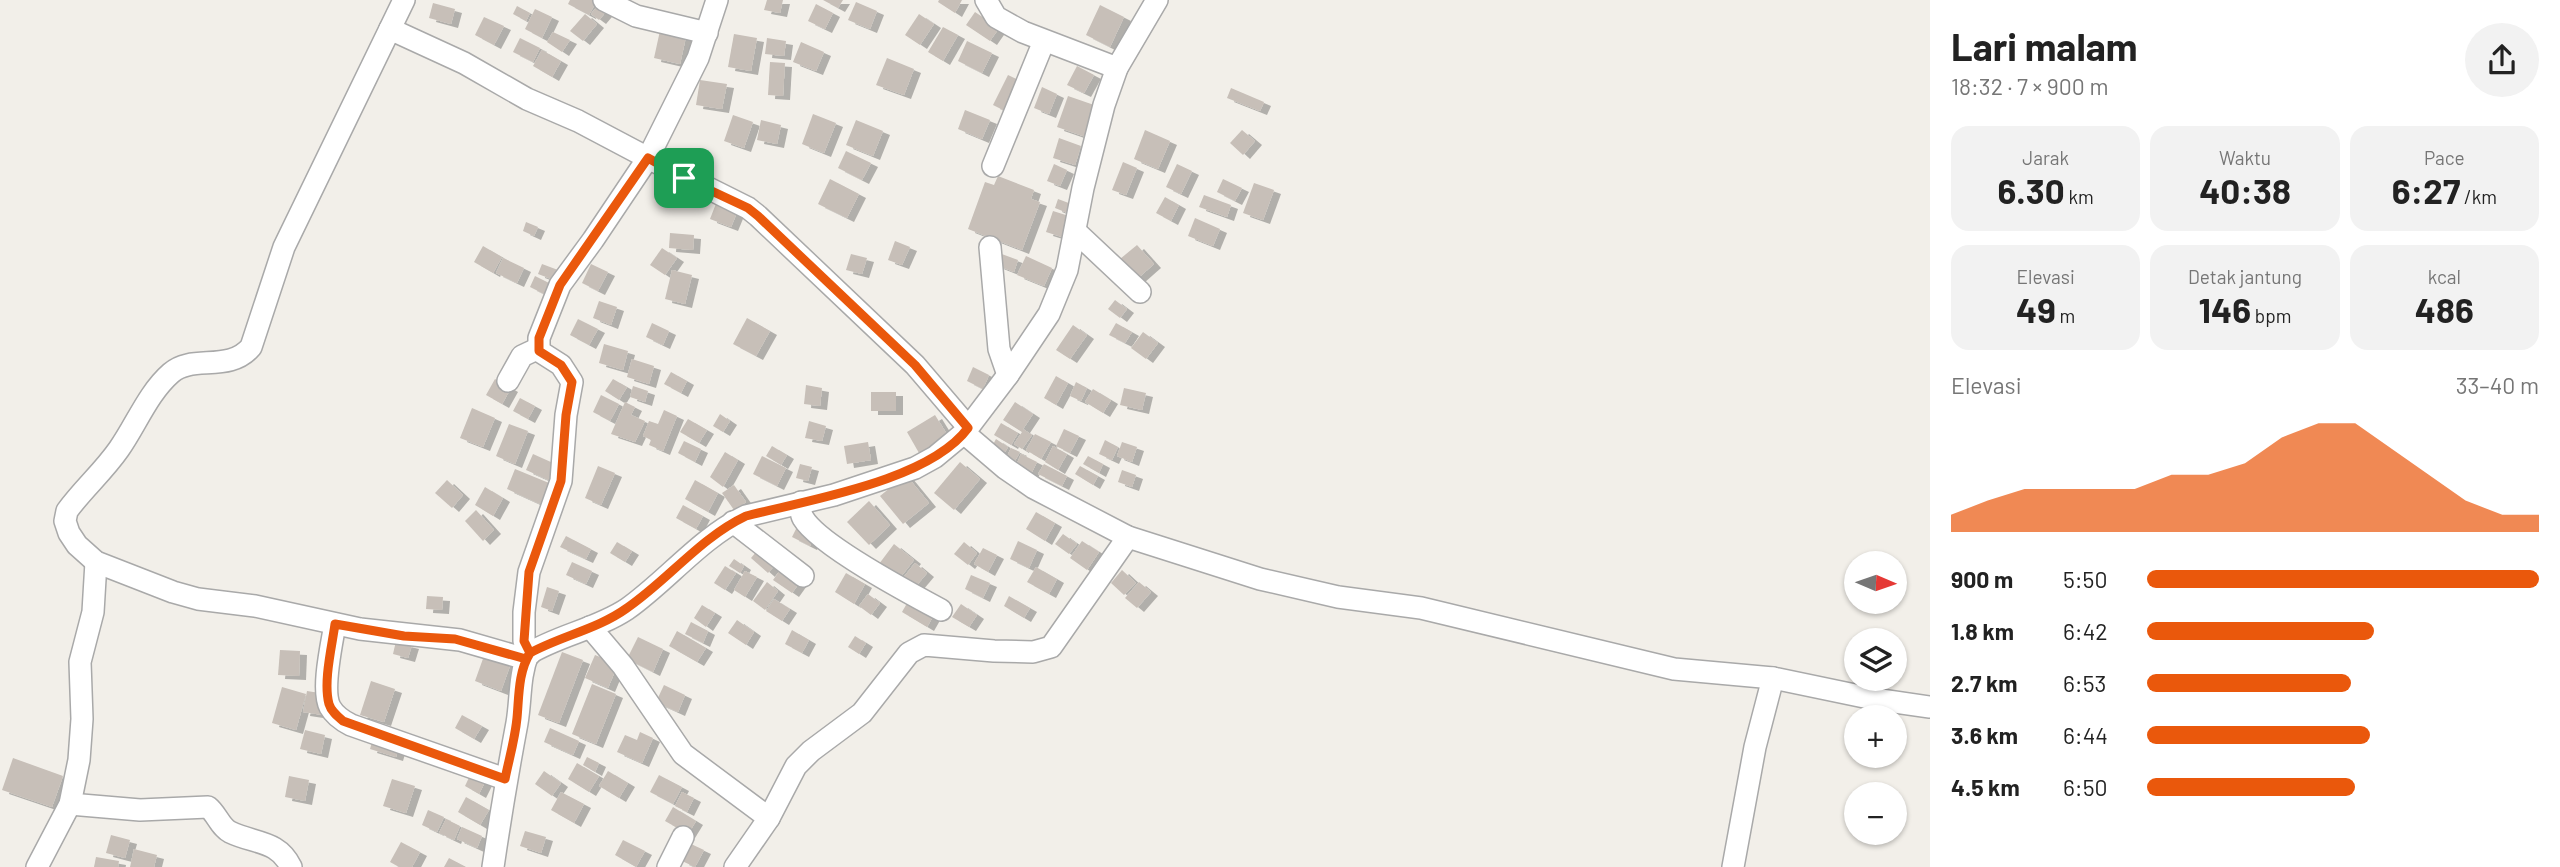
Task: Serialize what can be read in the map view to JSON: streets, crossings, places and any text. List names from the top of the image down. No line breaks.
{"north":"right","page":{"heading":["Lari malam","18:32 · 7 × 900 m"],"stats":[["Jarak","6.30 km"],["Waktu","40:38"],["Pace","6:27 /km"],["Elevasi","49 m"],["Detak jantung","146 bpm"],["kcal","486"]],"chart":["Elevasi","33–40 m"],"map_buttons":["+","−"],"list":[{"name":"900 m","note":"5:50"},{"name":"1.8 km","note":"6:42"},{"name":"2.7 km","note":"6:53"},{"name":"3.6 km","note":"6:44"},{"name":"4.5 km","note":"6:50"}]}}
